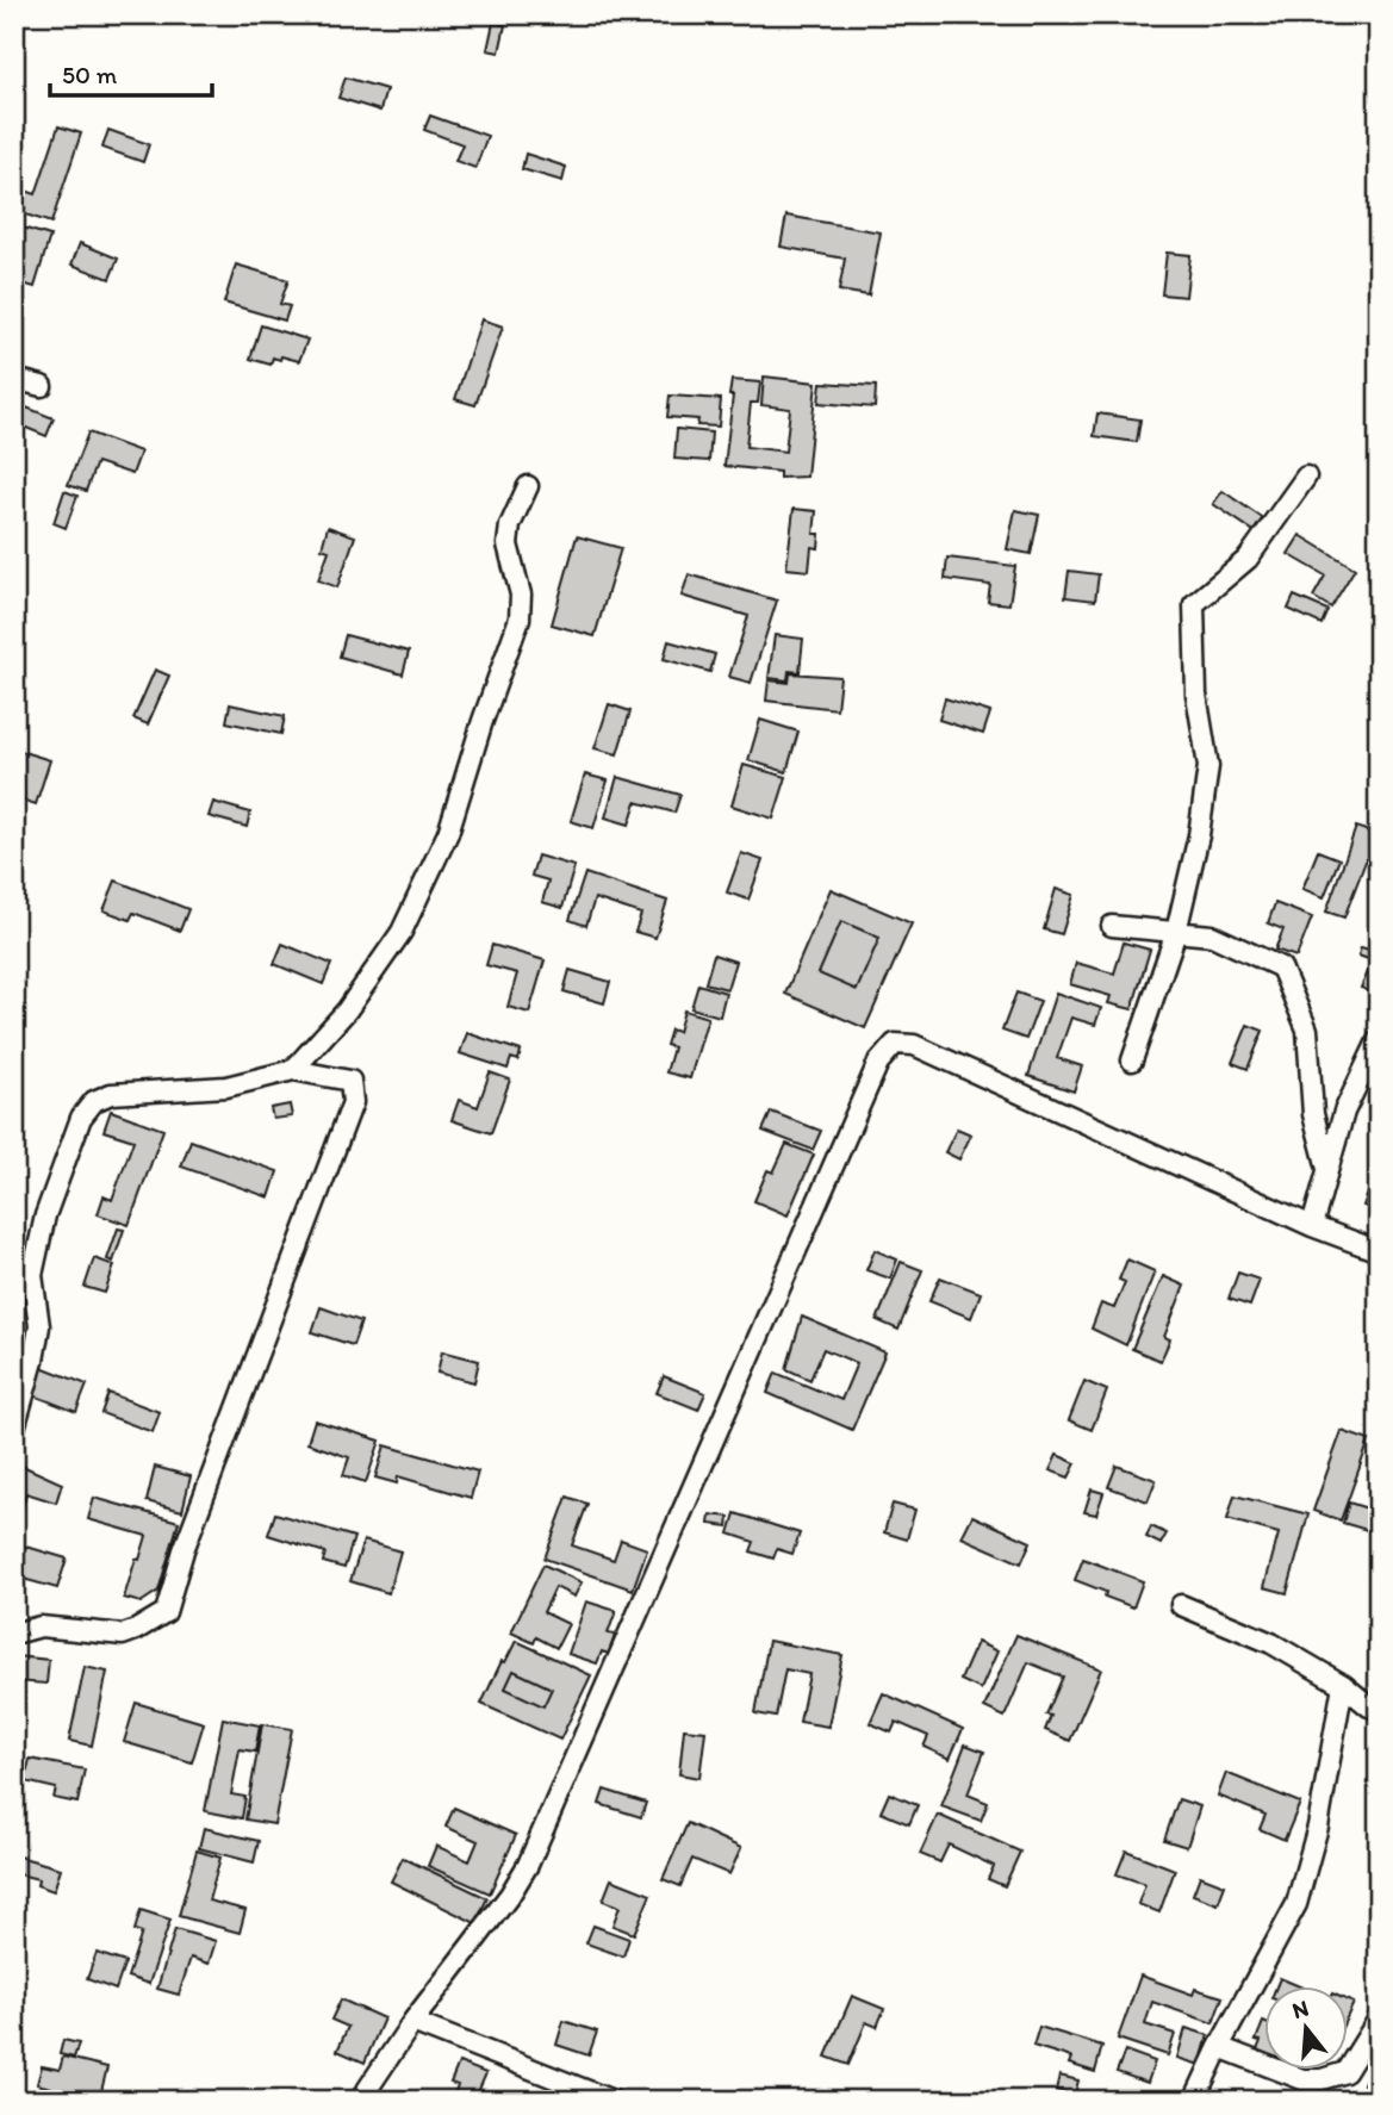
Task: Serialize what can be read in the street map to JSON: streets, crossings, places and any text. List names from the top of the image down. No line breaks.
{"scale_bar":"50 m","north":"top"}
